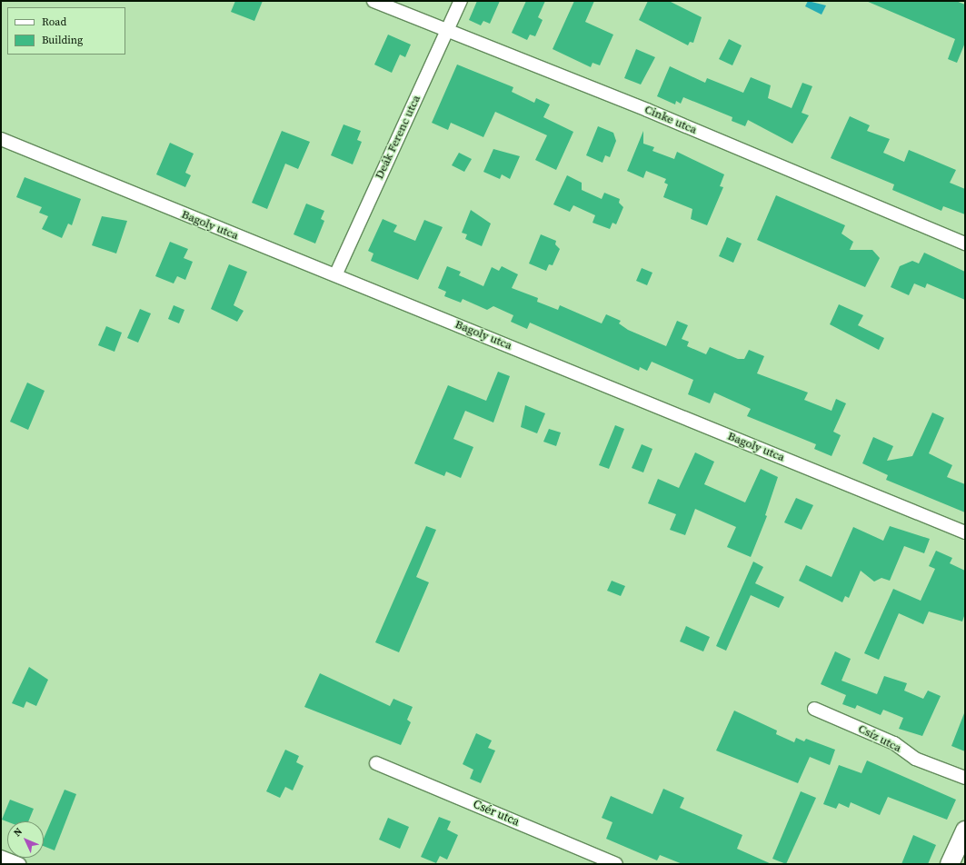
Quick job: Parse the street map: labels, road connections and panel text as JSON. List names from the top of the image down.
{
  "streets": {
    "street": [
      "Cinke utca",
      "Deák Ferenc utca",
      "Bagoly utca",
      "Csíz utca",
      "Csér utca"
    ]
  },
  "crossings": [
    ["Cinke utca", "Deák Ferenc utca"],
    ["Deák Ferenc utca", "Bagoly utca"]
  ],
  "legend": ["Road", "Building"],
  "north": "top left"
}
